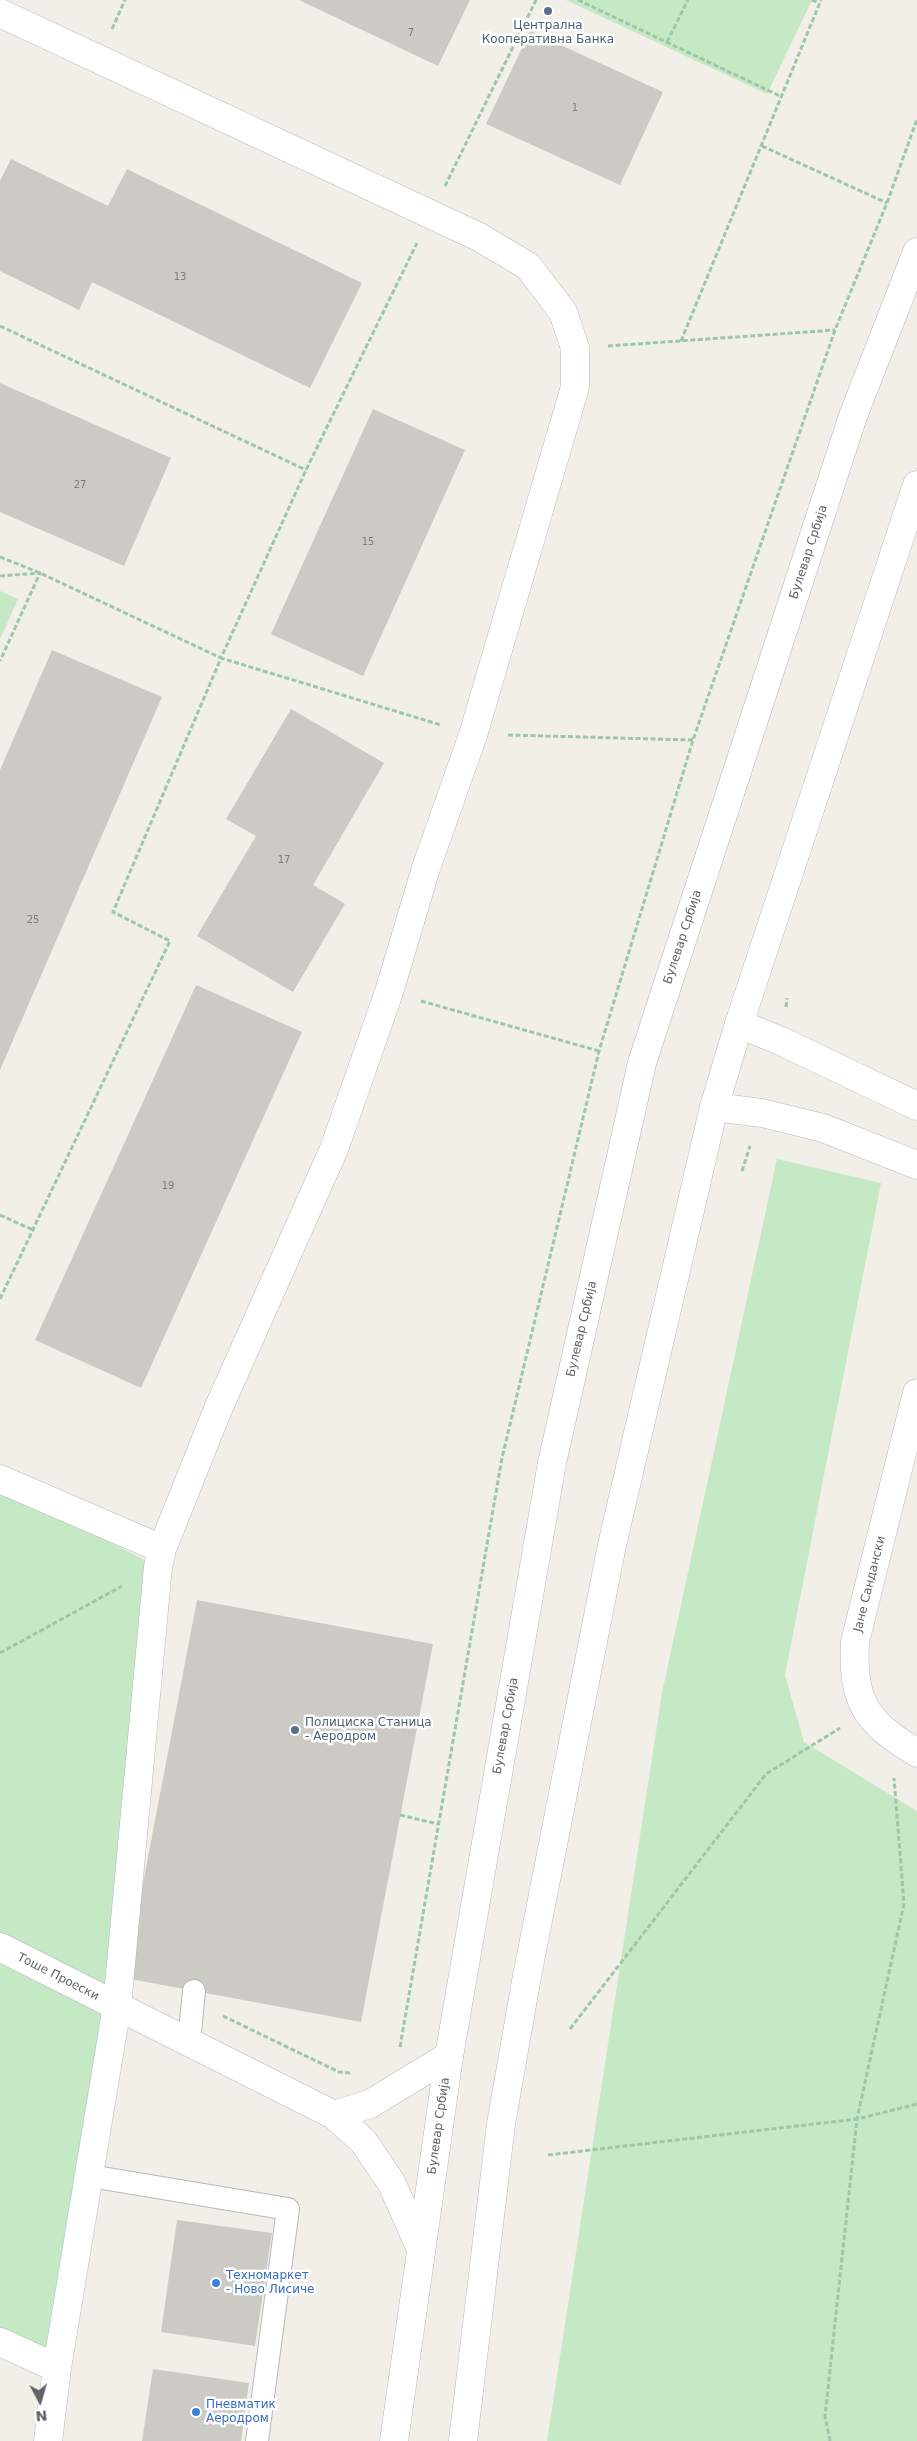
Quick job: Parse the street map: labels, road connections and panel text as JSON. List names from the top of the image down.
{
  "streets": {
    "street": ["Булевар Србија", "Јане Сандански", "Тоше Проески"]
  },
  "crossings": [
    ["Булевар Србија", "Тоше Проески"]
  ],
  "places": [
    "Централна Кооперативна Банка",
    "Полициска Станица - Аеродром",
    "Техномаркет - Ново Лисиче",
    "Пневматик Аеродром"
  ],
  "house_numbers": [
    "7",
    "1",
    "13",
    "27",
    "15",
    "17",
    "25",
    "19"
  ],
  "north": "bottom"
}
